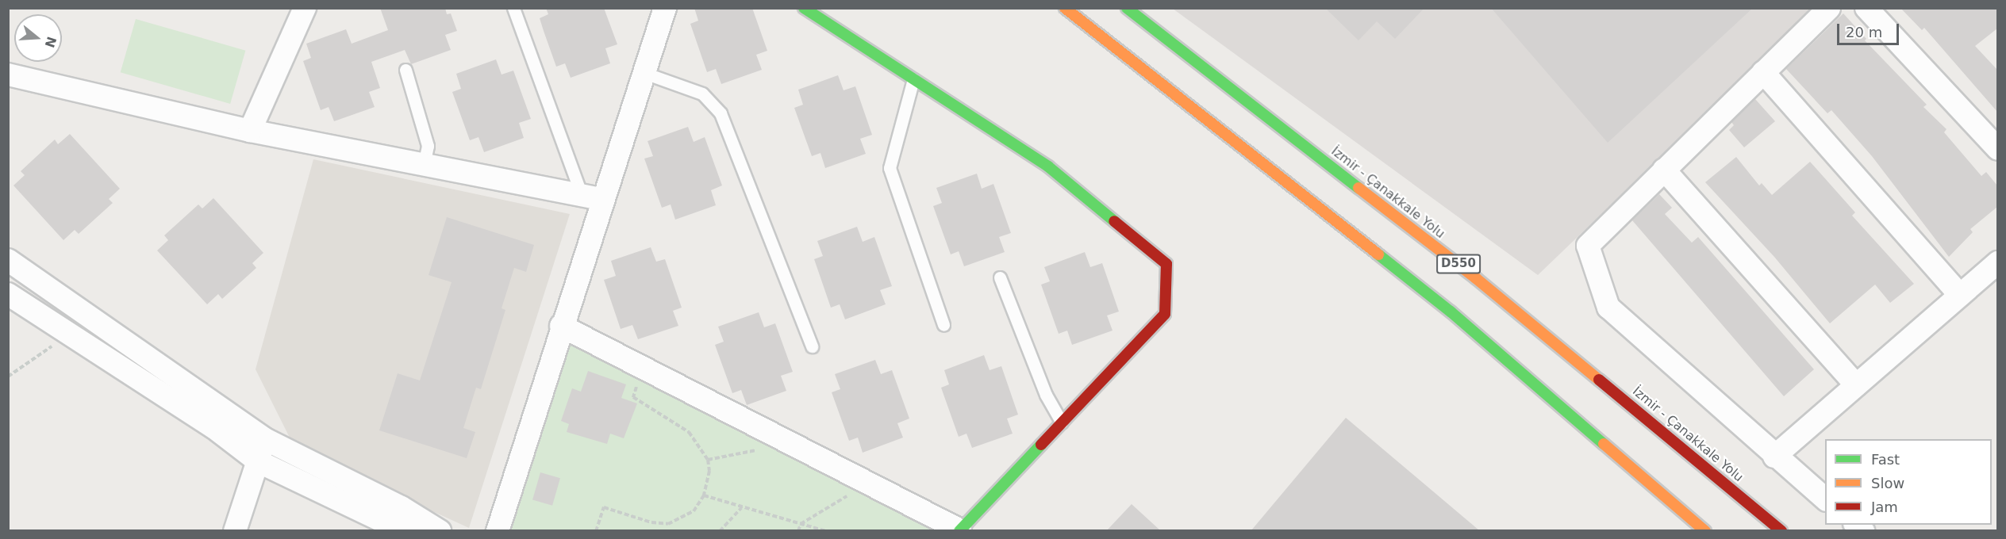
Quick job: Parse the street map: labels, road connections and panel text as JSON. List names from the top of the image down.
{
  "streets": {
    "main road": ["İzmir - Çanakkale Yolu", "D550"]
  },
  "legend": ["Fast", "Slow", "Jam"],
  "scale_bar": "20 m",
  "north": "right"
}
